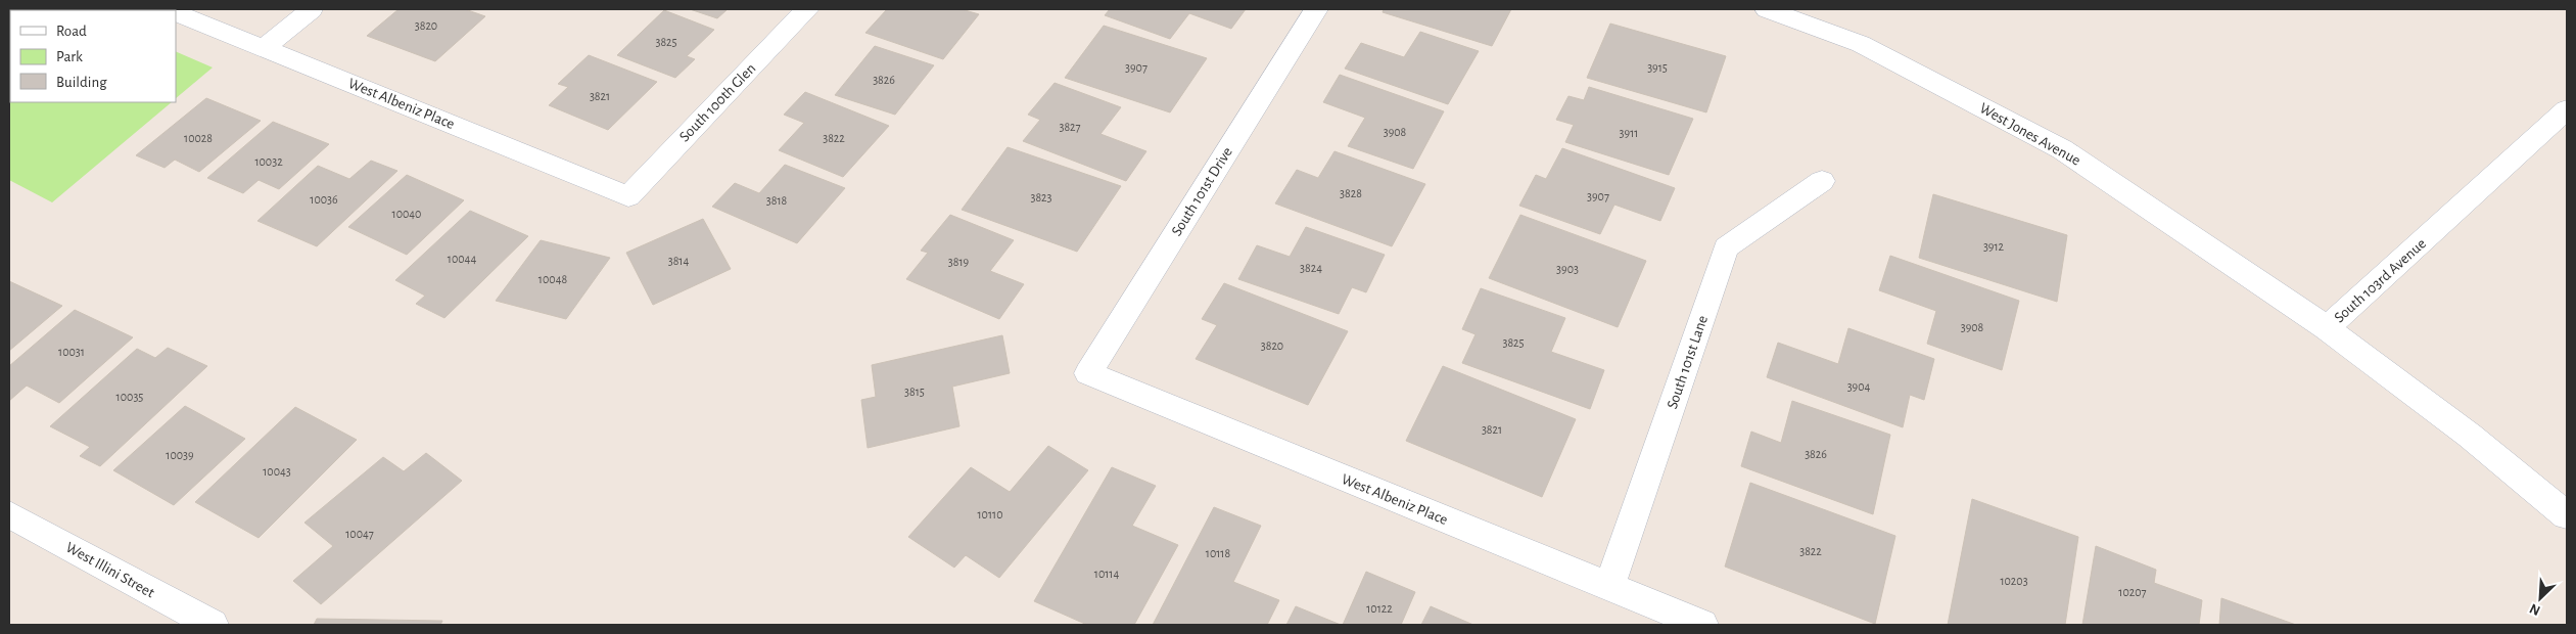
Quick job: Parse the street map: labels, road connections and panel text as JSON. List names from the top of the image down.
{
  "streets": {
    "street": [
      "South 100th Glen",
      "West Albeniz Place",
      "West Jones Avenue",
      "South 101st Drive",
      "South 103rd Avenue",
      "South 101st Lane",
      "West Illini Street"
    ]
  },
  "crossings": [
    ["South 100th Glen", "West Albeniz Place"],
    ["West Albeniz Place", "South 101st Drive"],
    ["West Albeniz Place", "South 101st Lane"],
    ["West Jones Avenue", "South 103rd Avenue"]
  ],
  "house_numbers": [
    "3820",
    "3825",
    "3907",
    "3915",
    "3826",
    "3821",
    "3827",
    "3908",
    "3911",
    "10028",
    "3822",
    "10032",
    "3828",
    "3907",
    "3823",
    "10036",
    "3818",
    "10040",
    "3912",
    "10044",
    "3814",
    "3819",
    "3824",
    "3903",
    "10048",
    "3908",
    "3825",
    "3820",
    "10031",
    "3904",
    "3815",
    "10035",
    "3821",
    "3826",
    "10039",
    "10043",
    "10110",
    "10047",
    "3822",
    "10118",
    "10114",
    "10203",
    "10207",
    "10122"
  ],
  "legend": ["Road", "Park", "Building"],
  "north": "bottom left"
}
